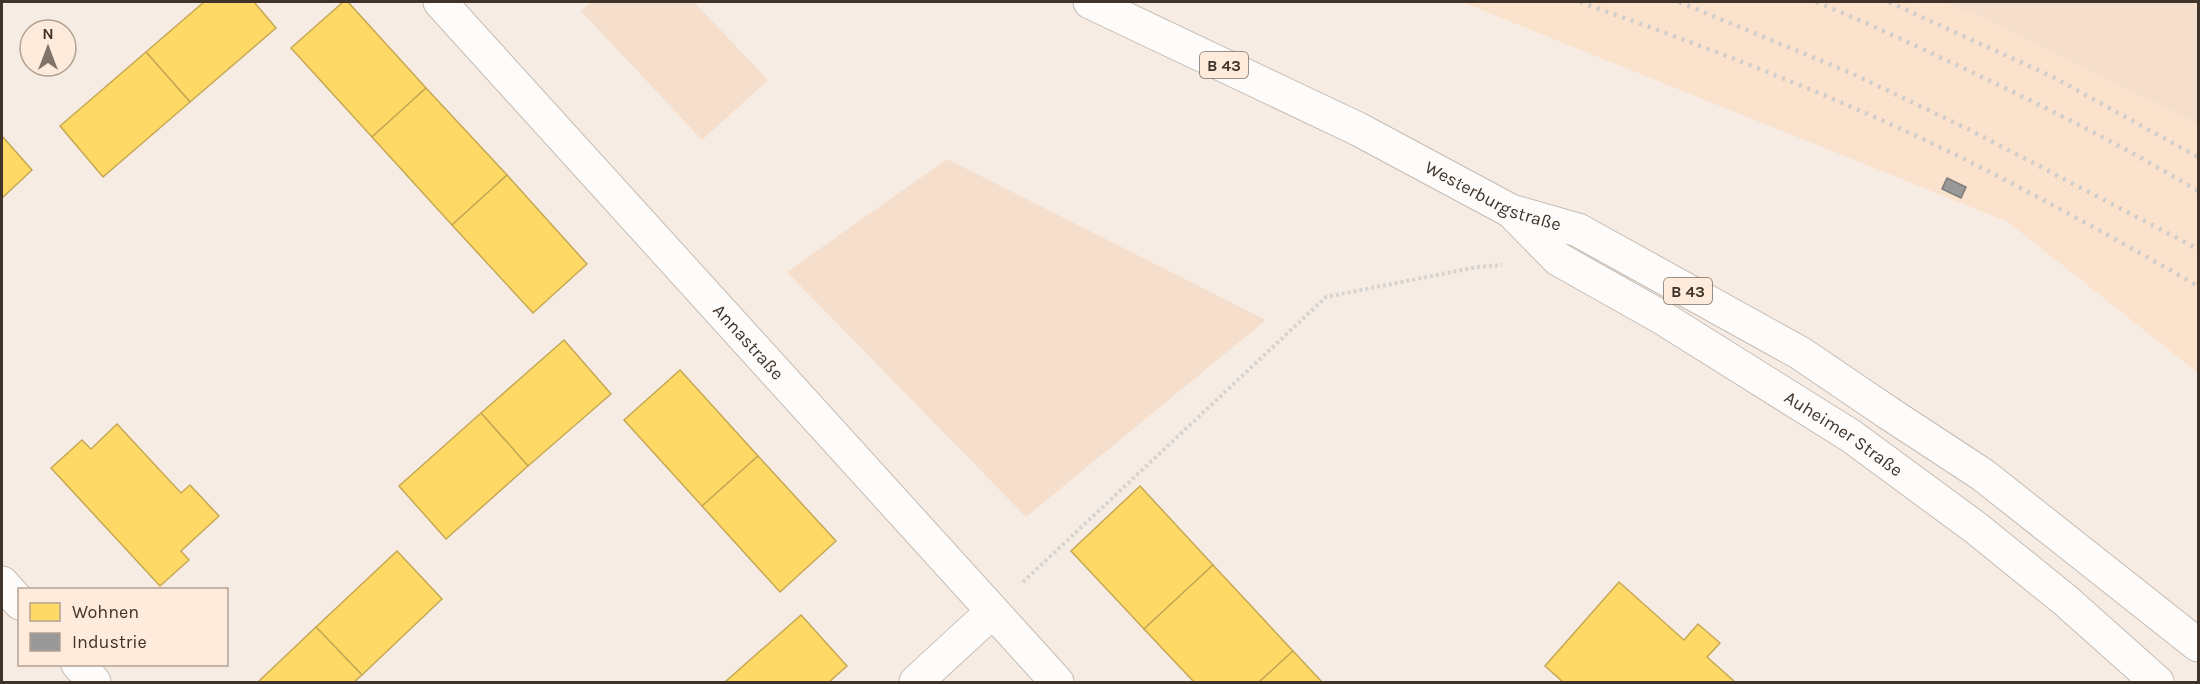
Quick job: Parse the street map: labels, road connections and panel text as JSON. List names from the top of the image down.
{
  "streets": {
    "main road": [
      "B 43",
      "Westerburgstraße",
      "Annastraße",
      "Auheimer Straße"
    ]
  },
  "crossings": [
    ["Westerburgstraße", "Auheimer Straße"]
  ],
  "legend": ["Wohnen", "Industrie"],
  "north": "top"
}
